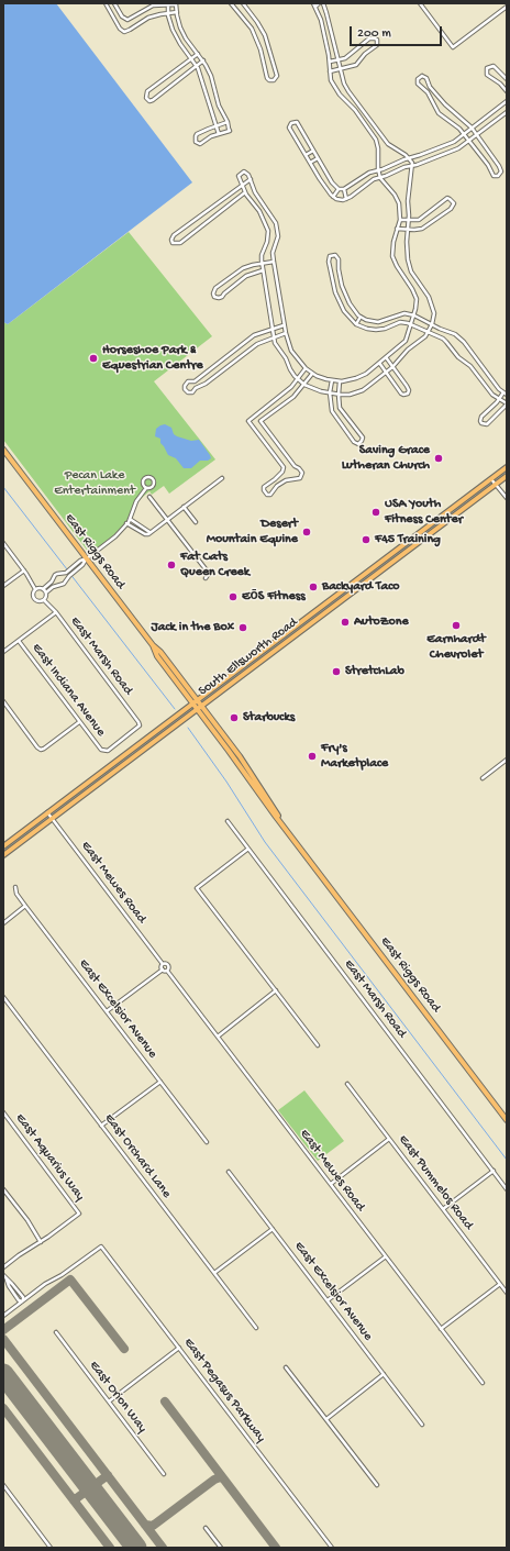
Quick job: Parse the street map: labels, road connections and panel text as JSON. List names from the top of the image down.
{
  "streets": {
    "main road": ["East Riggs Road", "South Ellsworth Road"],
    "street": [
      "East Marsh Road",
      "East Indiana Avenue",
      "East Mewes Road",
      "East Excelsior Avenue",
      "East Orchard Lane",
      "East Aquarius Way",
      "East Pummelos Road",
      "East Pegasus Parkway",
      "East Orion Way"
    ]
  },
  "crossings": [
    ["East Riggs Road", "South Ellsworth Road"],
    ["East Marsh Road", "East Indiana Avenue"],
    ["South Ellsworth Road", "East Mewes Road"]
  ],
  "parks": ["Pecan Lake Entertainment"],
  "places": [
    "Horseshoe Park & Equestrian Centre",
    "Saving Grace Lutheran Church",
    "USA Youth Fitness Center",
    "Desert Mountain Equine",
    "F45 Training",
    "Fat Cats Queen Creek",
    "Backyard Taco",
    "EōS Fitness",
    "AutoZone",
    "Earnhardt Chevrolet",
    "Jack in the Box",
    "StretchLab",
    "Starbucks",
    "Fry's Marketplace"
  ],
  "scale_bar": "200 m"
}
